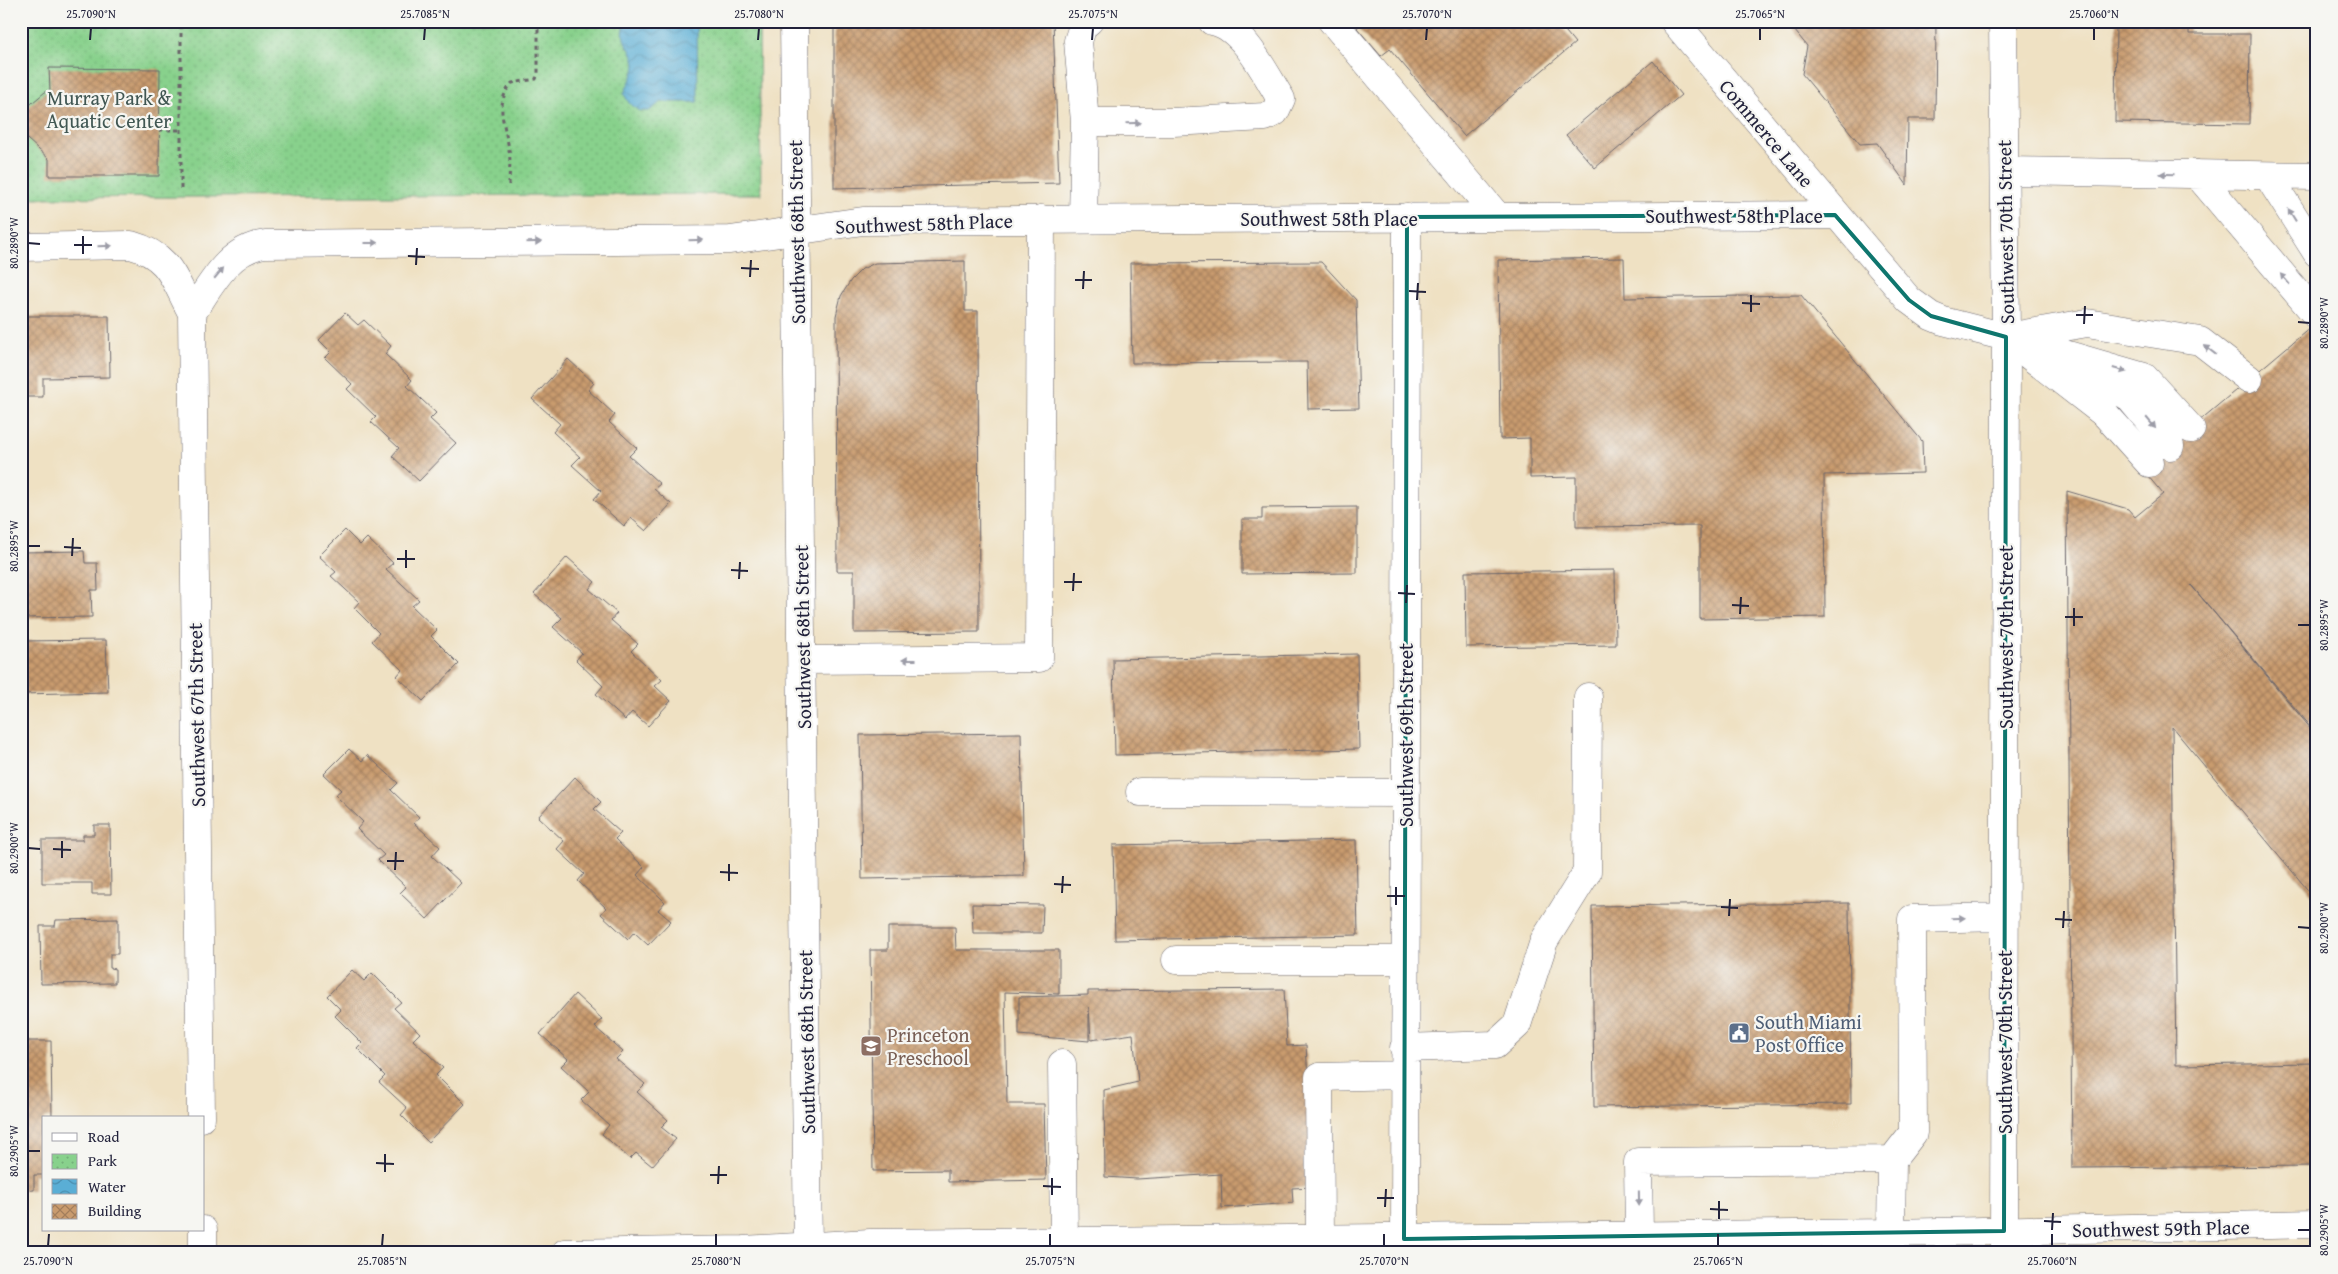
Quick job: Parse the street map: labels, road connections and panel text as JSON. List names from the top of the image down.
{
  "streets": {
    "street": [
      "Commerce Lane",
      "Southwest 58th Place",
      "Southwest 68th Street",
      "Southwest 70th Street",
      "Southwest 67th Street",
      "Southwest 69th Street",
      "Southwest 59th Place"
    ]
  },
  "crossings": [
    ["Commerce Lane", "Southwest 58th Place"],
    ["Commerce Lane", "Southwest 70th Street"],
    ["Southwest 58th Place", "Southwest 68th Street"],
    ["Southwest 58th Place", "Southwest 67th Street"],
    ["Southwest 58th Place", "Southwest 69th Street"],
    ["Southwest 68th Street", "Southwest 59th Place"],
    ["Southwest 70th Street", "Southwest 59th Place"],
    ["Southwest 69th Street", "Southwest 59th Place"]
  ],
  "one_way": ["Southwest 58th Place"],
  "parks": ["Murray Park & Aquatic Center"],
  "places": {
    "public building": ["South Miami Post Office"],
    "school or university": ["Princeton Preschool"]
  },
  "legend": [
    "Road",
    "Park",
    "Water",
    "Building"
  ],
  "coordinates": [
    "25.7090°N",
    "25.7085°N",
    "25.7080°N",
    "25.7075°N",
    "25.7070°N",
    "25.7065°N",
    "25.7060°N",
    "80.2890°W",
    "80.2895°W",
    "80.2900°W",
    "80.2905°W"
  ]
}
